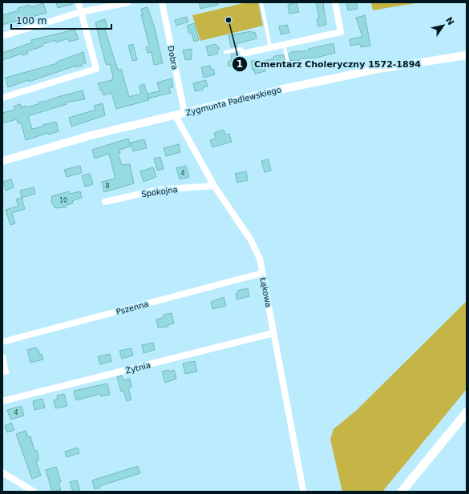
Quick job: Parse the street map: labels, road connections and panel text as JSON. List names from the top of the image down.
{
  "streets": {
    "street": [
      "Dobra",
      "Zygmunta Padlewskiego",
      "Spokojna",
      "Łąkowa",
      "Pszenna",
      "Żytnia"
    ]
  },
  "crossings": [
    ["Dobra", "Zygmunta Padlewskiego"],
    ["Zygmunta Padlewskiego", "Łąkowa"],
    ["Spokojna", "Łąkowa"],
    ["Łąkowa", "Pszenna"],
    ["Łąkowa", "Żytnia"]
  ],
  "places": ["Cmentarz Choleryczny 1572-1894"],
  "house_numbers": [
    "4",
    "8",
    "10",
    "4"
  ],
  "scale_bar": "100 m",
  "north": "top right"
}
